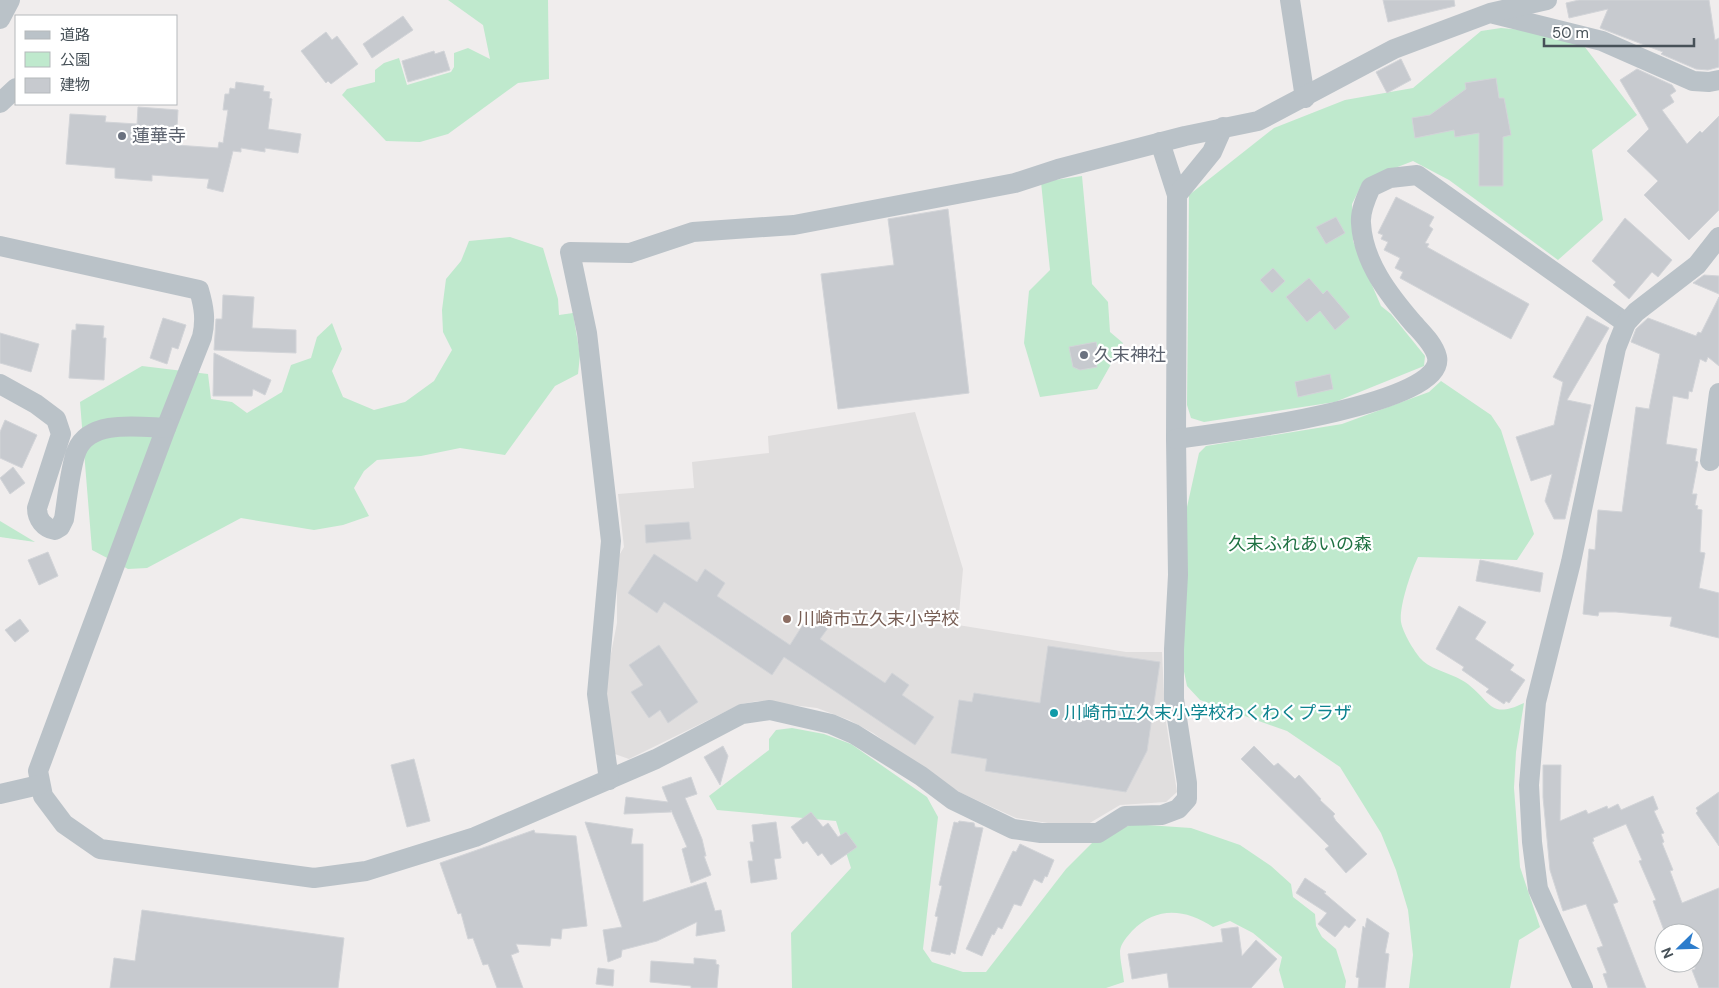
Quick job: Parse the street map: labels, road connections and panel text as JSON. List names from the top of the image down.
{
  "parks": ["久末ふれあいの森"],
  "places": [
    "蓮華寺",
    "久末神社",
    "川崎市立久末小学校",
    "川崎市立久末小学校わくわくプラザ"
  ],
  "legend": ["道路", "公園", "建物"],
  "scale_bar": "50 m",
  "north": "bottom left"
}
